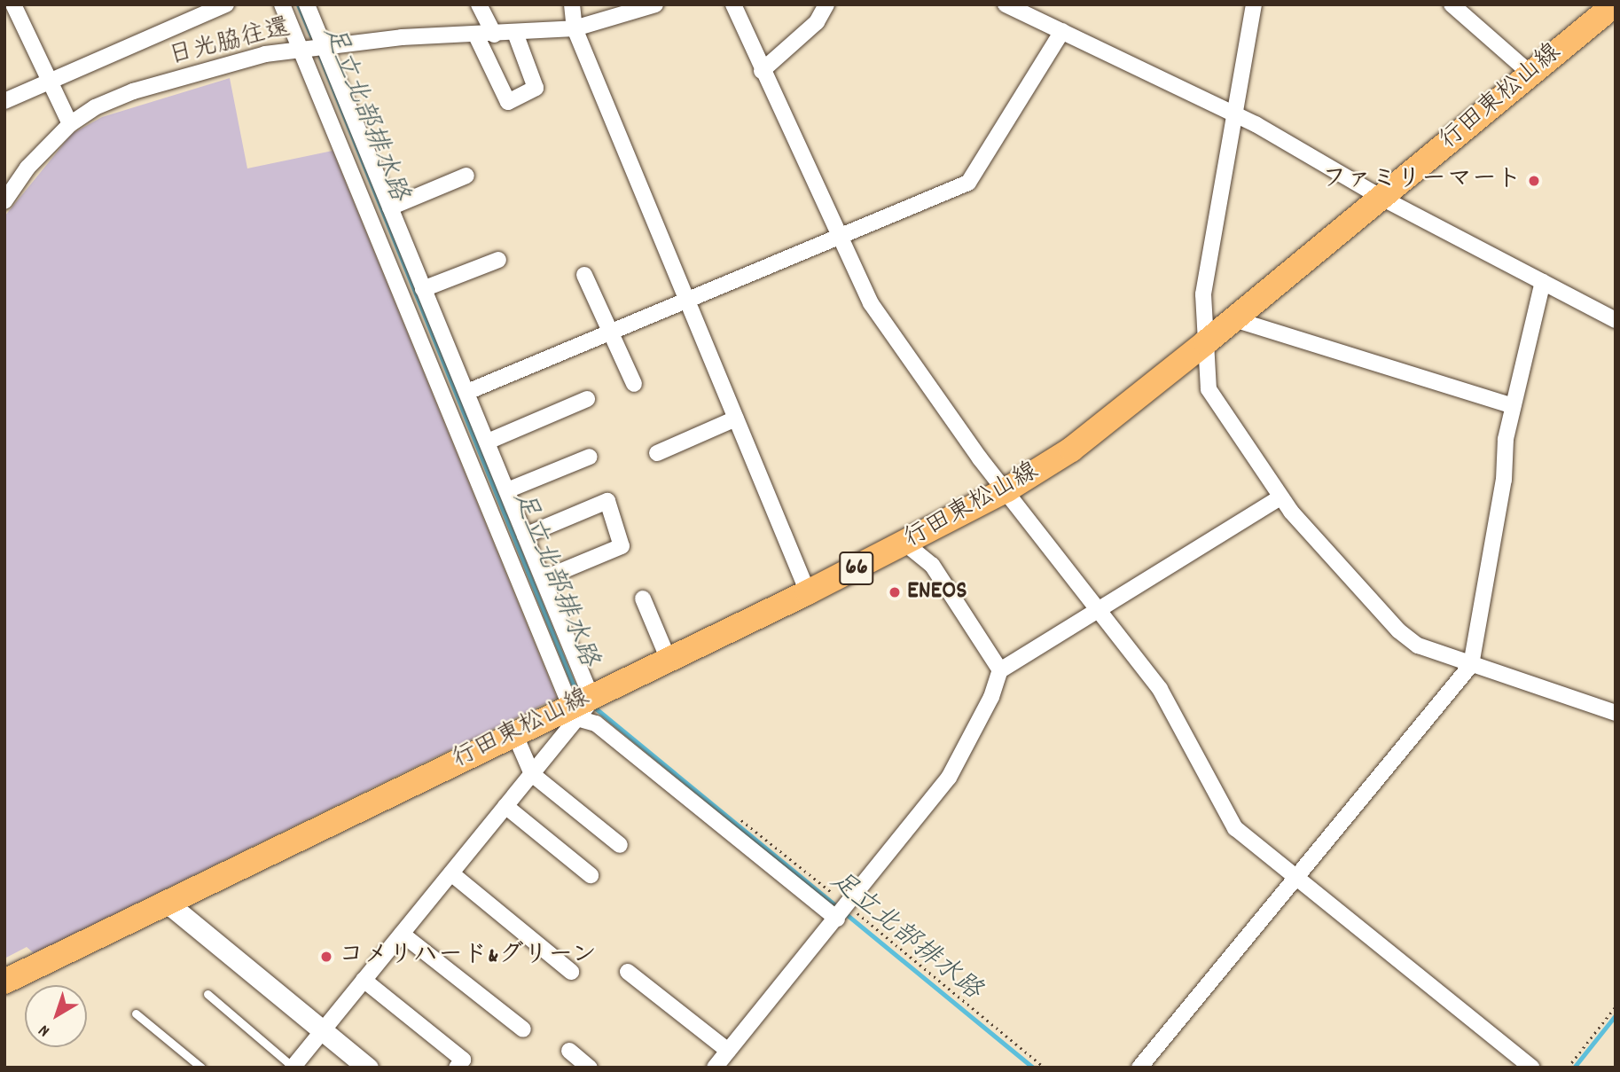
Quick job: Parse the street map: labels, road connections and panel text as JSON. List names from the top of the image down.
{
  "streets": {
    "main road": ["行田東松山線", "66"],
    "street": ["日光脇往還"]
  },
  "water": ["足立北部排水路"],
  "places": ["ファミリーマート", "ENEOS", "コメリハード&グリーン"],
  "north": "bottom left"
}
